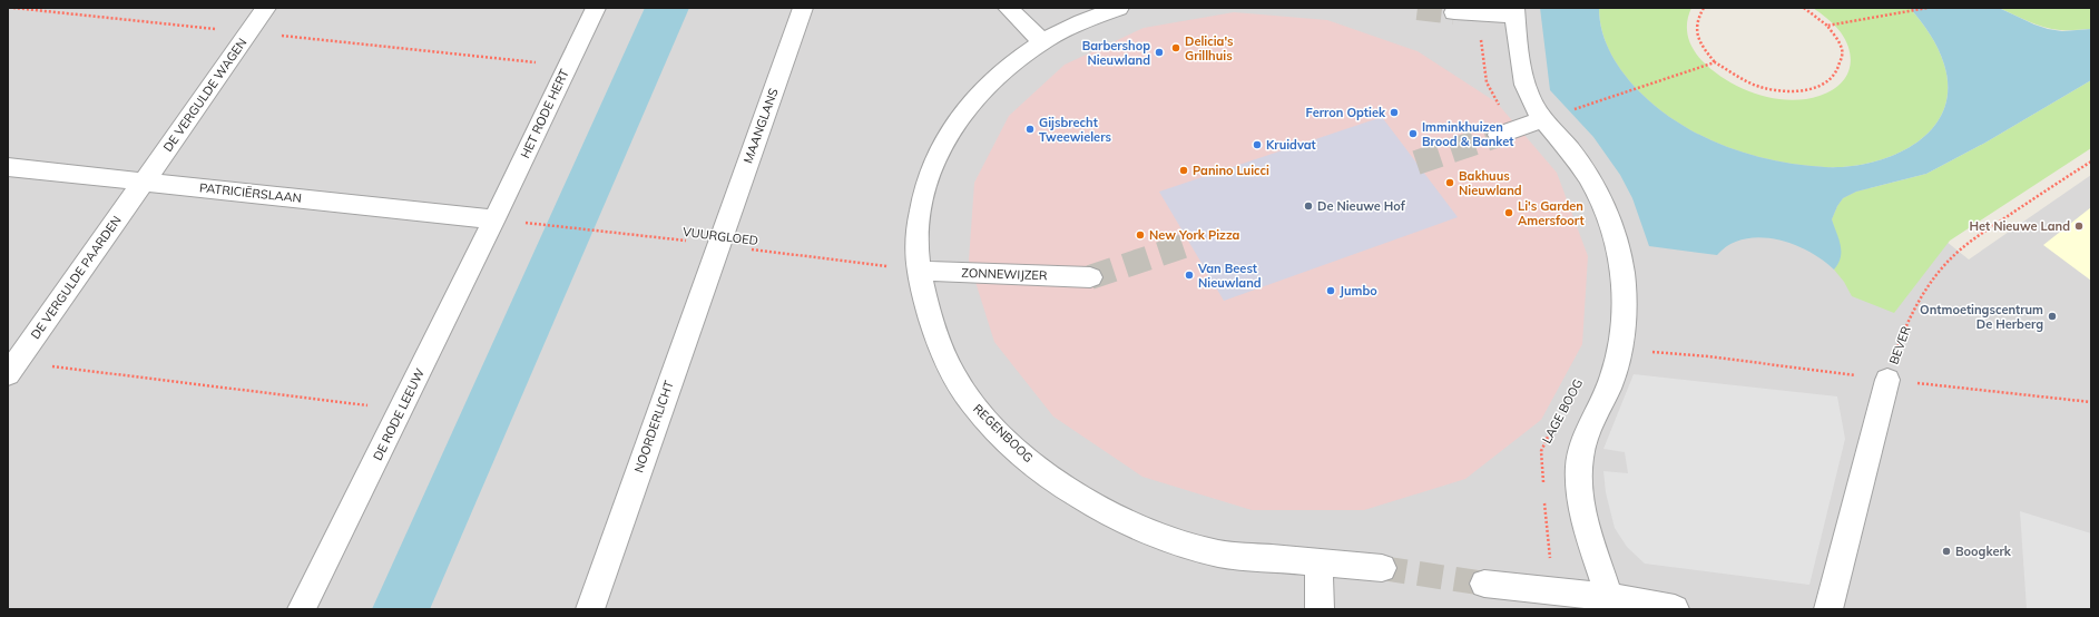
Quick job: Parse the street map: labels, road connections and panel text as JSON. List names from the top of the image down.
{
  "streets": {
    "street": [
      "DE VERGULDE WAGEN",
      "HET RODE HERT",
      "MAANGLANS",
      "PATRICIËRSLAAN",
      "ZONNEWIJZER",
      "DE VERGULDE PAARDEN",
      "BEVER",
      "DE RODE LEEUW",
      "NOORDERLICHT",
      "REGENBOOG"
    ],
    "path": ["VUURGLOED", "LAGE BOOG"]
  },
  "crossings": [
    ["DE VERGULDE WAGEN", "PATRICIËRSLAAN"],
    ["DE VERGULDE WAGEN", "DE VERGULDE PAARDEN"],
    ["HET RODE HERT", "PATRICIËRSLAAN"],
    ["HET RODE HERT", "VUURGLOED"],
    ["HET RODE HERT", "DE RODE LEEUW"],
    ["MAANGLANS", "VUURGLOED"],
    ["MAANGLANS", "NOORDERLICHT"],
    ["PATRICIËRSLAAN", "VUURGLOED"],
    ["PATRICIËRSLAAN", "DE VERGULDE PAARDEN"],
    ["PATRICIËRSLAAN", "DE RODE LEEUW"],
    ["VUURGLOED", "ZONNEWIJZER"],
    ["VUURGLOED", "DE RODE LEEUW"],
    ["VUURGLOED", "NOORDERLICHT"],
    ["VUURGLOED", "REGENBOOG"],
    ["ZONNEWIJZER", "REGENBOOG"]
  ],
  "places": [
    "Delicia's Grillhuis",
    "Barbershop Nieuwland",
    "Ferron Optiek",
    "Gijsbrecht Tweewielers",
    "Imminkhuizen Brood & Banket",
    "Kruidvat",
    "Panino Luicci",
    "Bakhuus Nieuwland",
    "De Nieuwe Hof",
    "Li's Garden Amersfoort",
    "Het Nieuwe Land",
    "New York Pizza",
    "Van Beest Nieuwland",
    "Jumbo",
    "Ontmoetingscentrum De Herberg",
    "Boogkerk"
  ]
}
